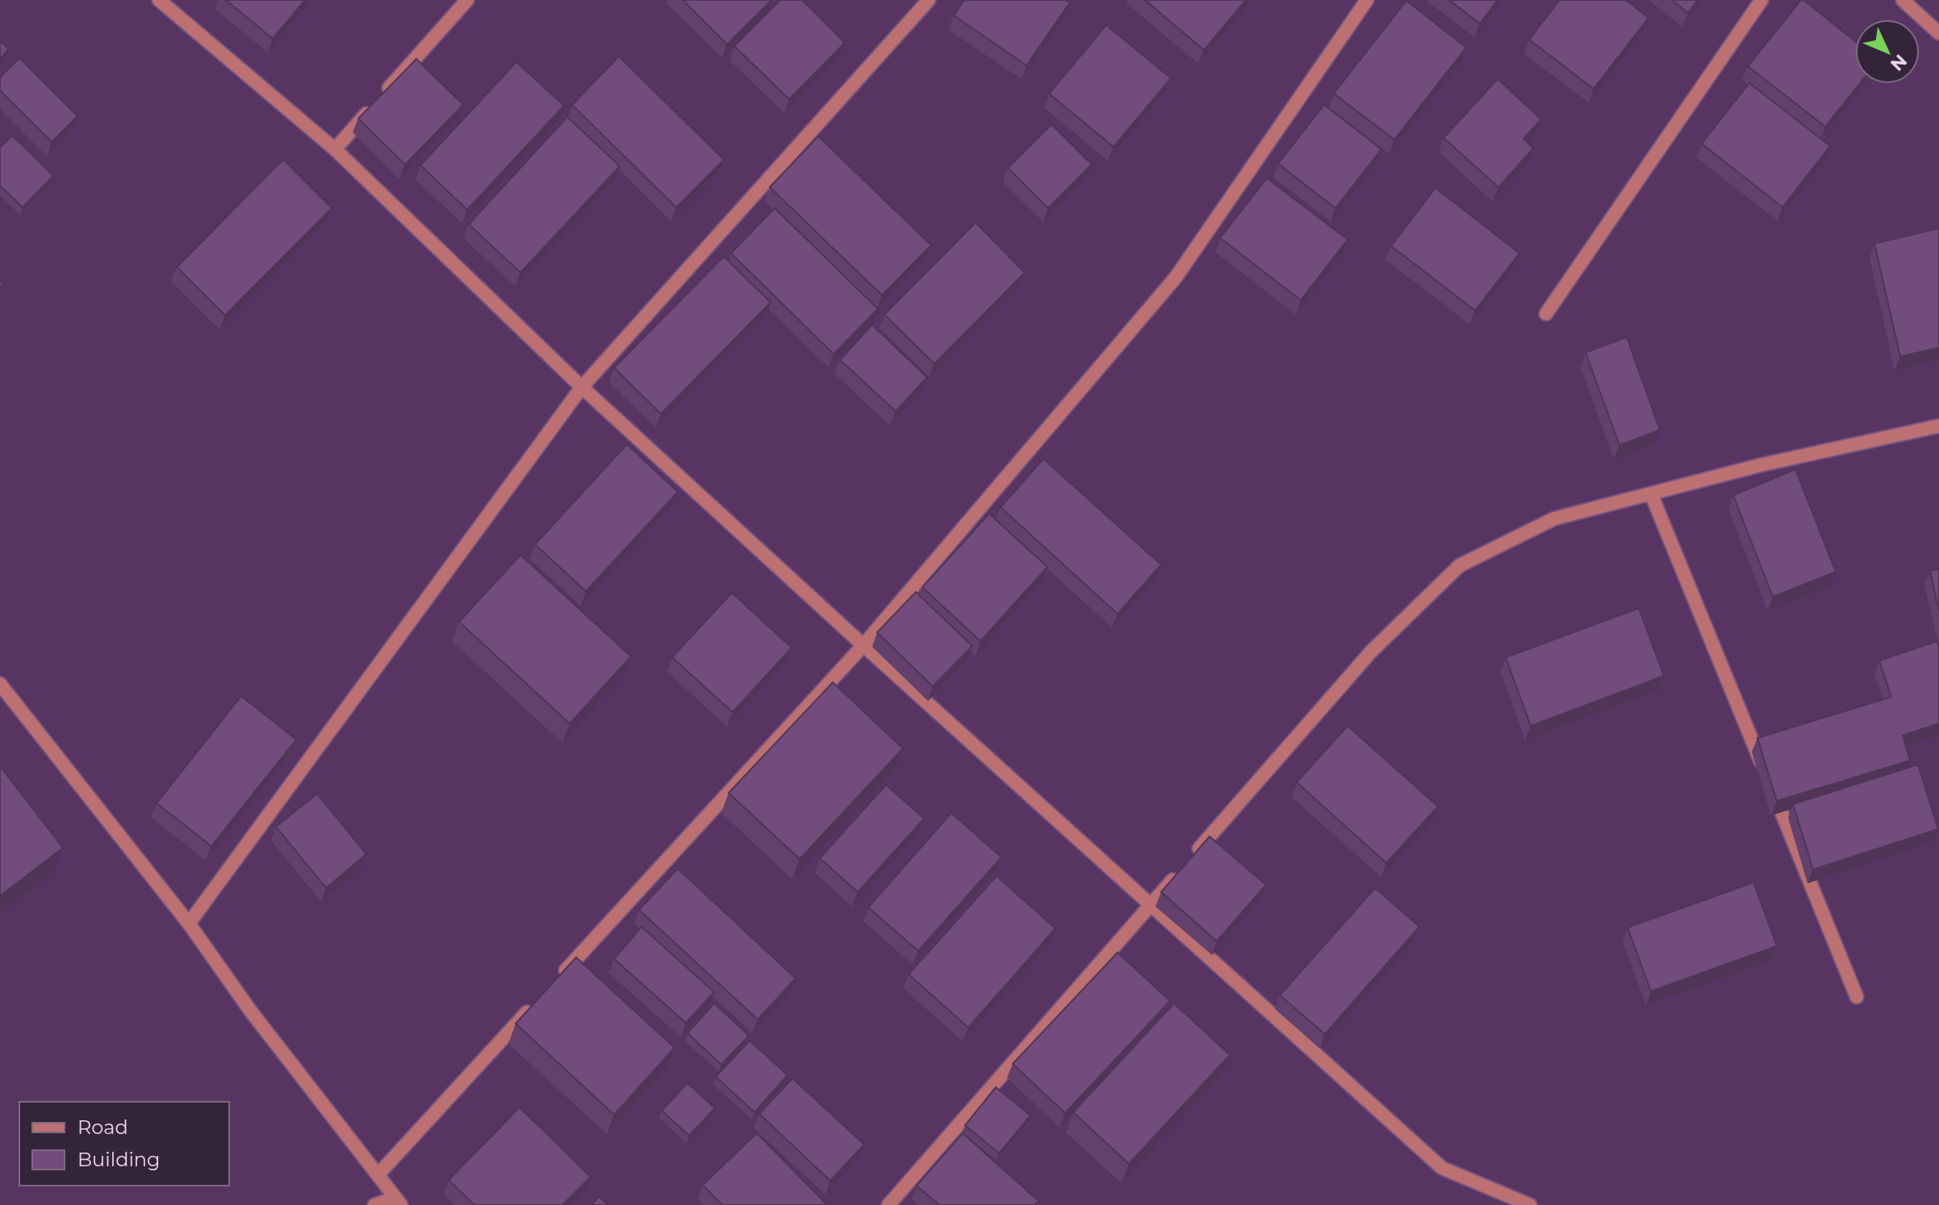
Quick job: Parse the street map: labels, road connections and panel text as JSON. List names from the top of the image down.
{
  "legend": ["Road", "Building"],
  "north": "bottom right"
}
